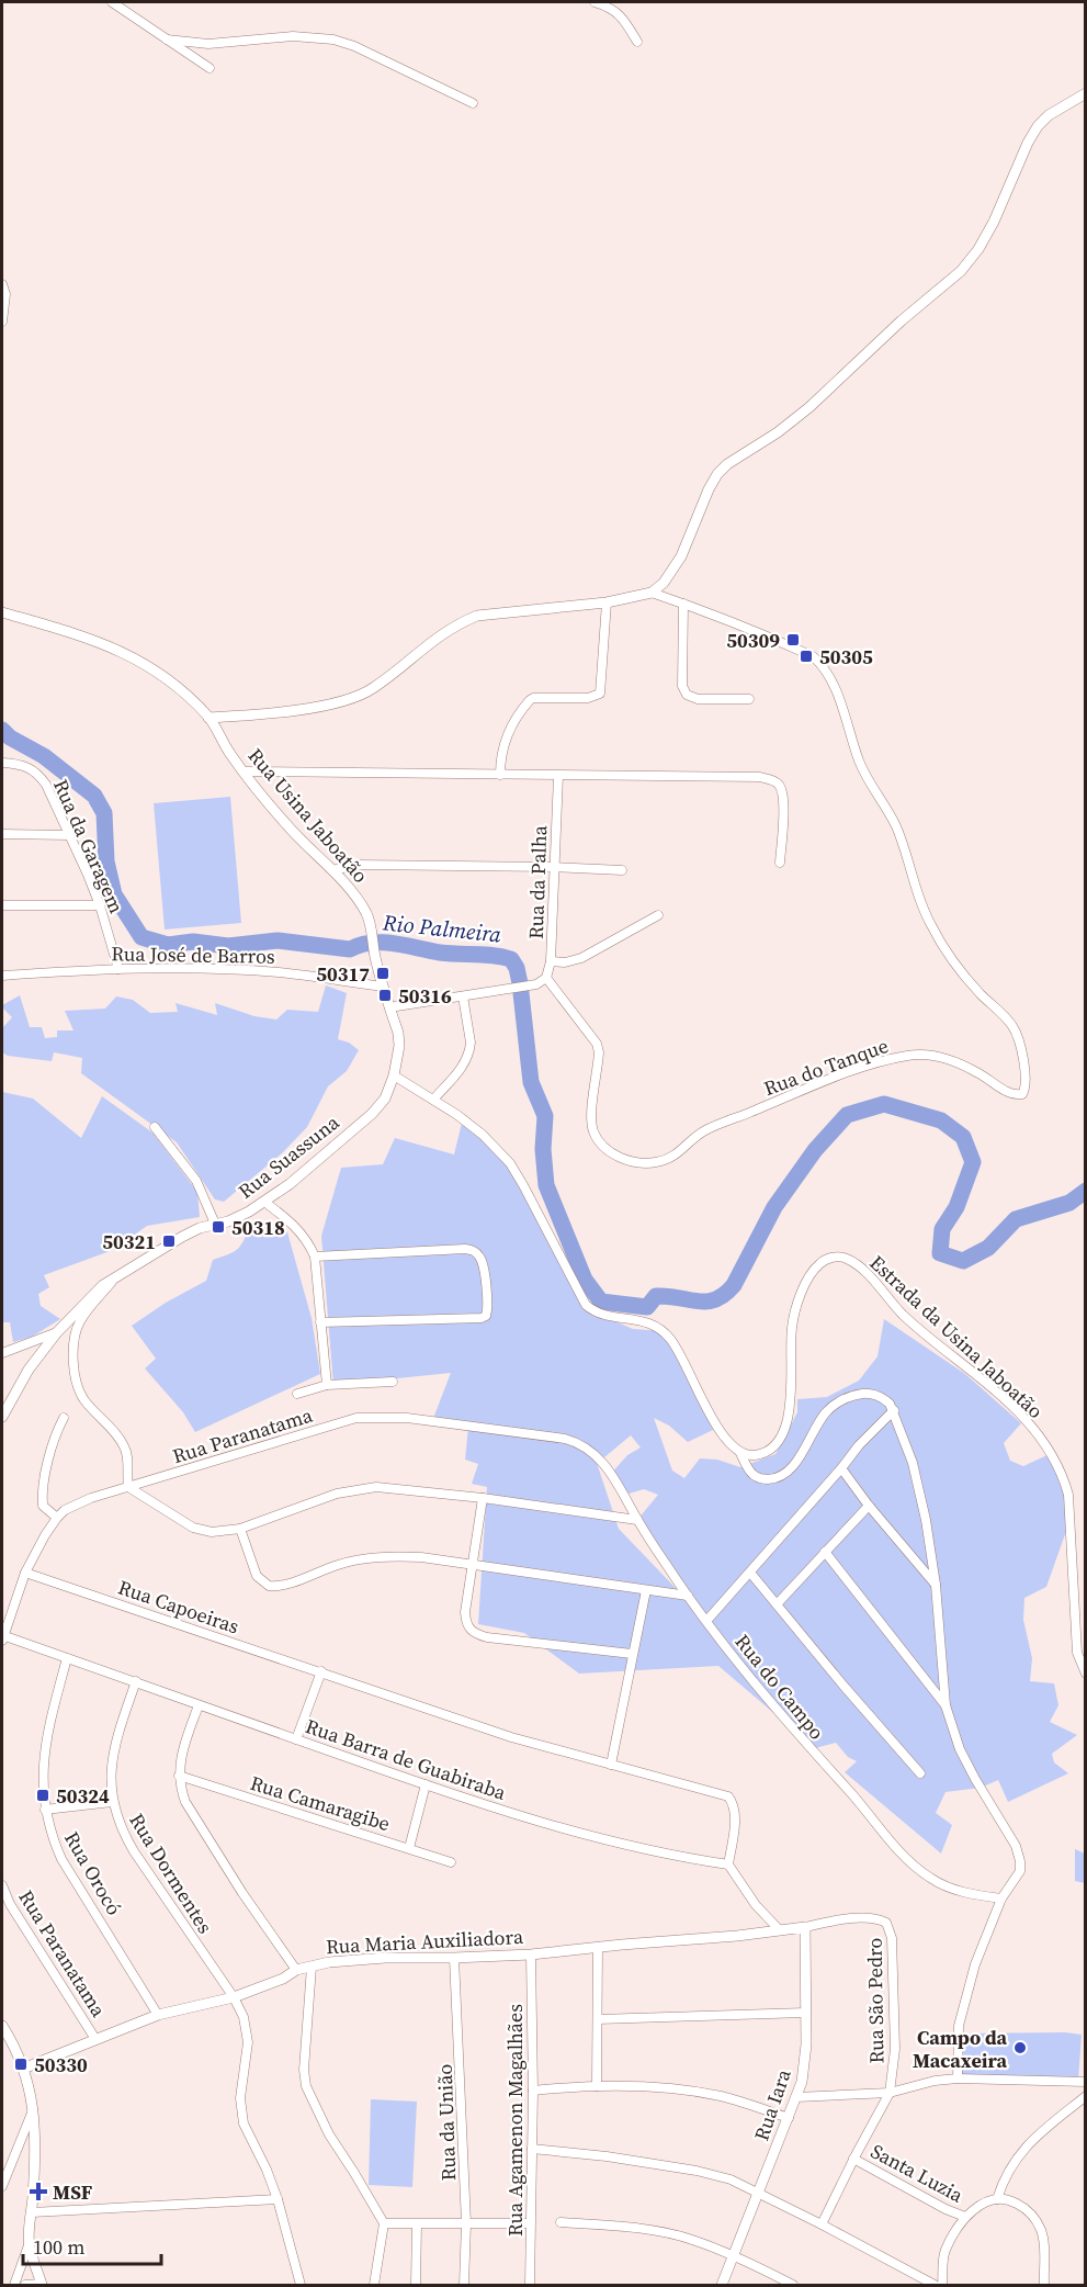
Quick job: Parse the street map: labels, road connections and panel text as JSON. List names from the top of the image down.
{
  "streets": {
    "street": [
      "Rua Usina Jaboatão",
      "Rua da Garagem",
      "Rua da Palha",
      "Rua José de Barros",
      "Rua do Tanque",
      "Rua Suassuna",
      "Estrada da Usina Jaboatão",
      "Rua Paranatama",
      "Rua Capoeiras",
      "Rua do Campo",
      "Rua Barra de Guabiraba",
      "Rua Camaragibe",
      "Rua Orocó",
      "Rua Dormentes",
      "Rua Maria Auxiliadora",
      "Rua São Pedro",
      "Rua Iara",
      "Rua Agamenon Magalhães",
      "Rua da União",
      "Santa Luzia"
    ]
  },
  "crossings": [
    ["Rua Usina Jaboatão", "Rua Suassuna"],
    ["Rua da Garagem", "Rua José de Barros"],
    ["Rua da Palha", "Rua do Tanque"],
    ["Rua José de Barros", "Rua Suassuna"],
    ["Rua Paranatama", "Rua Capoeiras"],
    ["Rua Paranatama", "Rua do Campo"],
    ["Rua Paranatama", "Rua Barra de Guabiraba"],
    ["Rua Paranatama", "Rua Maria Auxiliadora"],
    ["Rua Capoeiras", "Rua Barra de Guabiraba"],
    ["Rua Barra de Guabiraba", "Rua Orocó"],
    ["Rua Barra de Guabiraba", "Rua Dormentes"],
    ["Rua Orocó", "Rua Maria Auxiliadora"],
    ["Rua Dormentes", "Rua Maria Auxiliadora"],
    ["Rua Maria Auxiliadora", "Rua São Pedro"],
    ["Rua Maria Auxiliadora", "Rua Iara"],
    ["Rua Maria Auxiliadora", "Rua Agamenon Magalhães"],
    ["Rua Maria Auxiliadora", "Rua da União"],
    ["Rua São Pedro", "Rua Iara"],
    ["Rua São Pedro", "Santa Luzia"]
  ],
  "water": ["Rio Palmeira"],
  "places": {
    "transit": [
      "50309",
      "50305",
      "50317",
      "50316",
      "50318",
      "50321",
      "50324",
      "50330"
    ],
    "other": ["Campo da Macaxeira"],
    "health": ["MSF"]
  },
  "scale_bar": "100 m"
}
